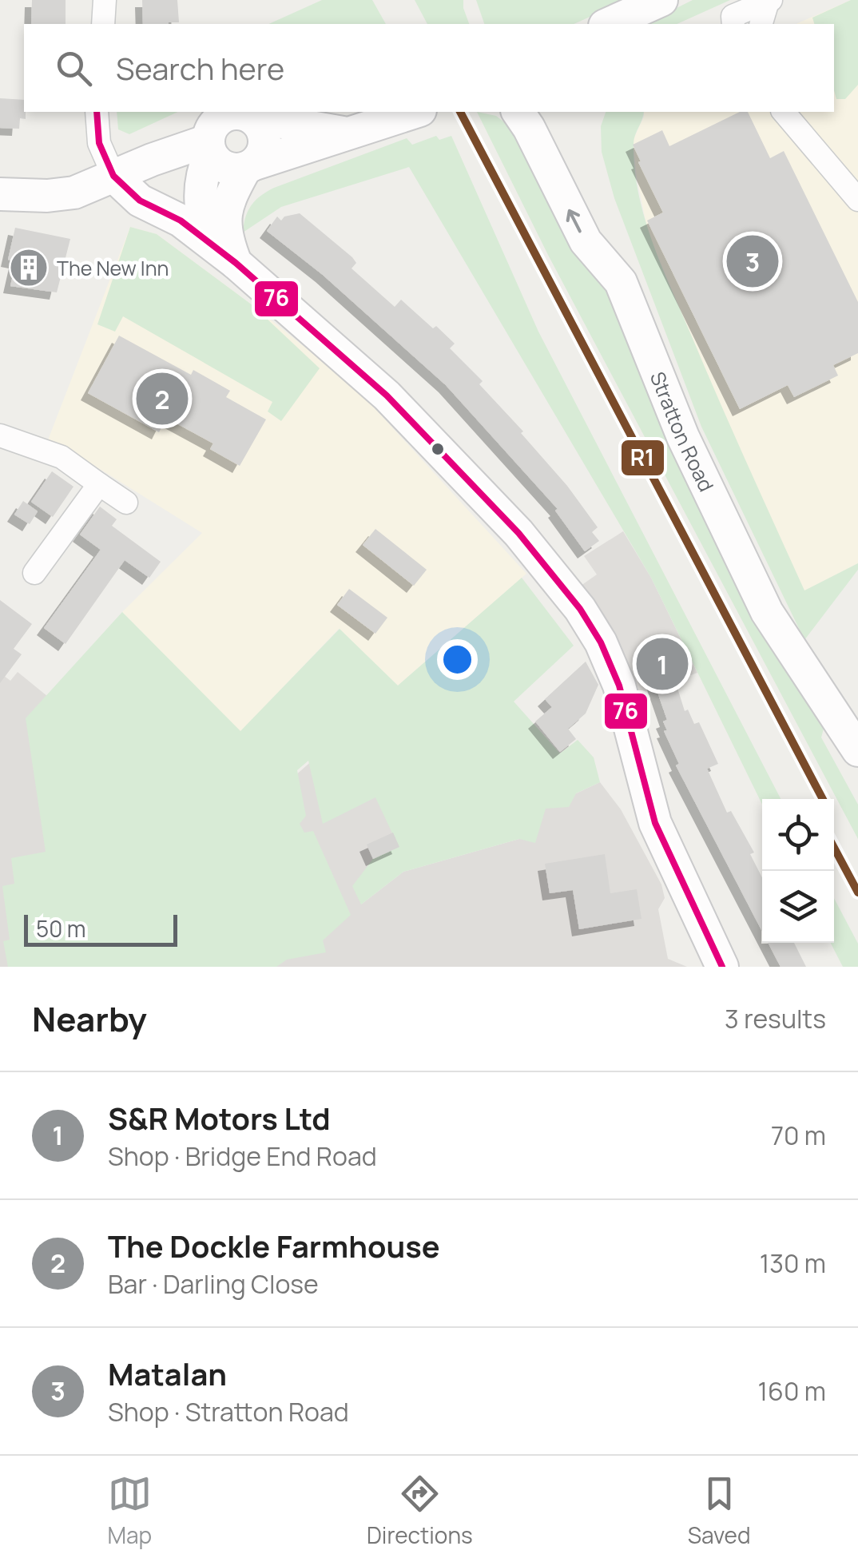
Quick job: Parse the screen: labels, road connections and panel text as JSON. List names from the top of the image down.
{
  "streets": {
    "main road": ["Stratton Road"]
  },
  "places": {
    "building": ["The New Inn"]
  },
  "lines": ["transit line R1", "transit line 76"],
  "scale_bar": "50 m",
  "page": {
    "search": "Search here",
    "pins": ["3", "2", "1"],
    "scale": "50 m",
    "heading": ["Nearby", "3 results"],
    "list": [
      {
        "mark": "1",
        "name": "S&R Motors Ltd",
        "note": "Shop · Bridge End Road",
        "value": "70 m"
      },
      {
        "mark": "2",
        "name": "The Dockle Farmhouse",
        "note": "Bar · Darling Close",
        "value": "130 m"
      },
      {
        "mark": "3",
        "name": "Matalan",
        "note": "Shop · Stratton Road",
        "value": "160 m"
      }
    ],
    "nav": ["Map", "Directions", "Saved"]
  }
}
